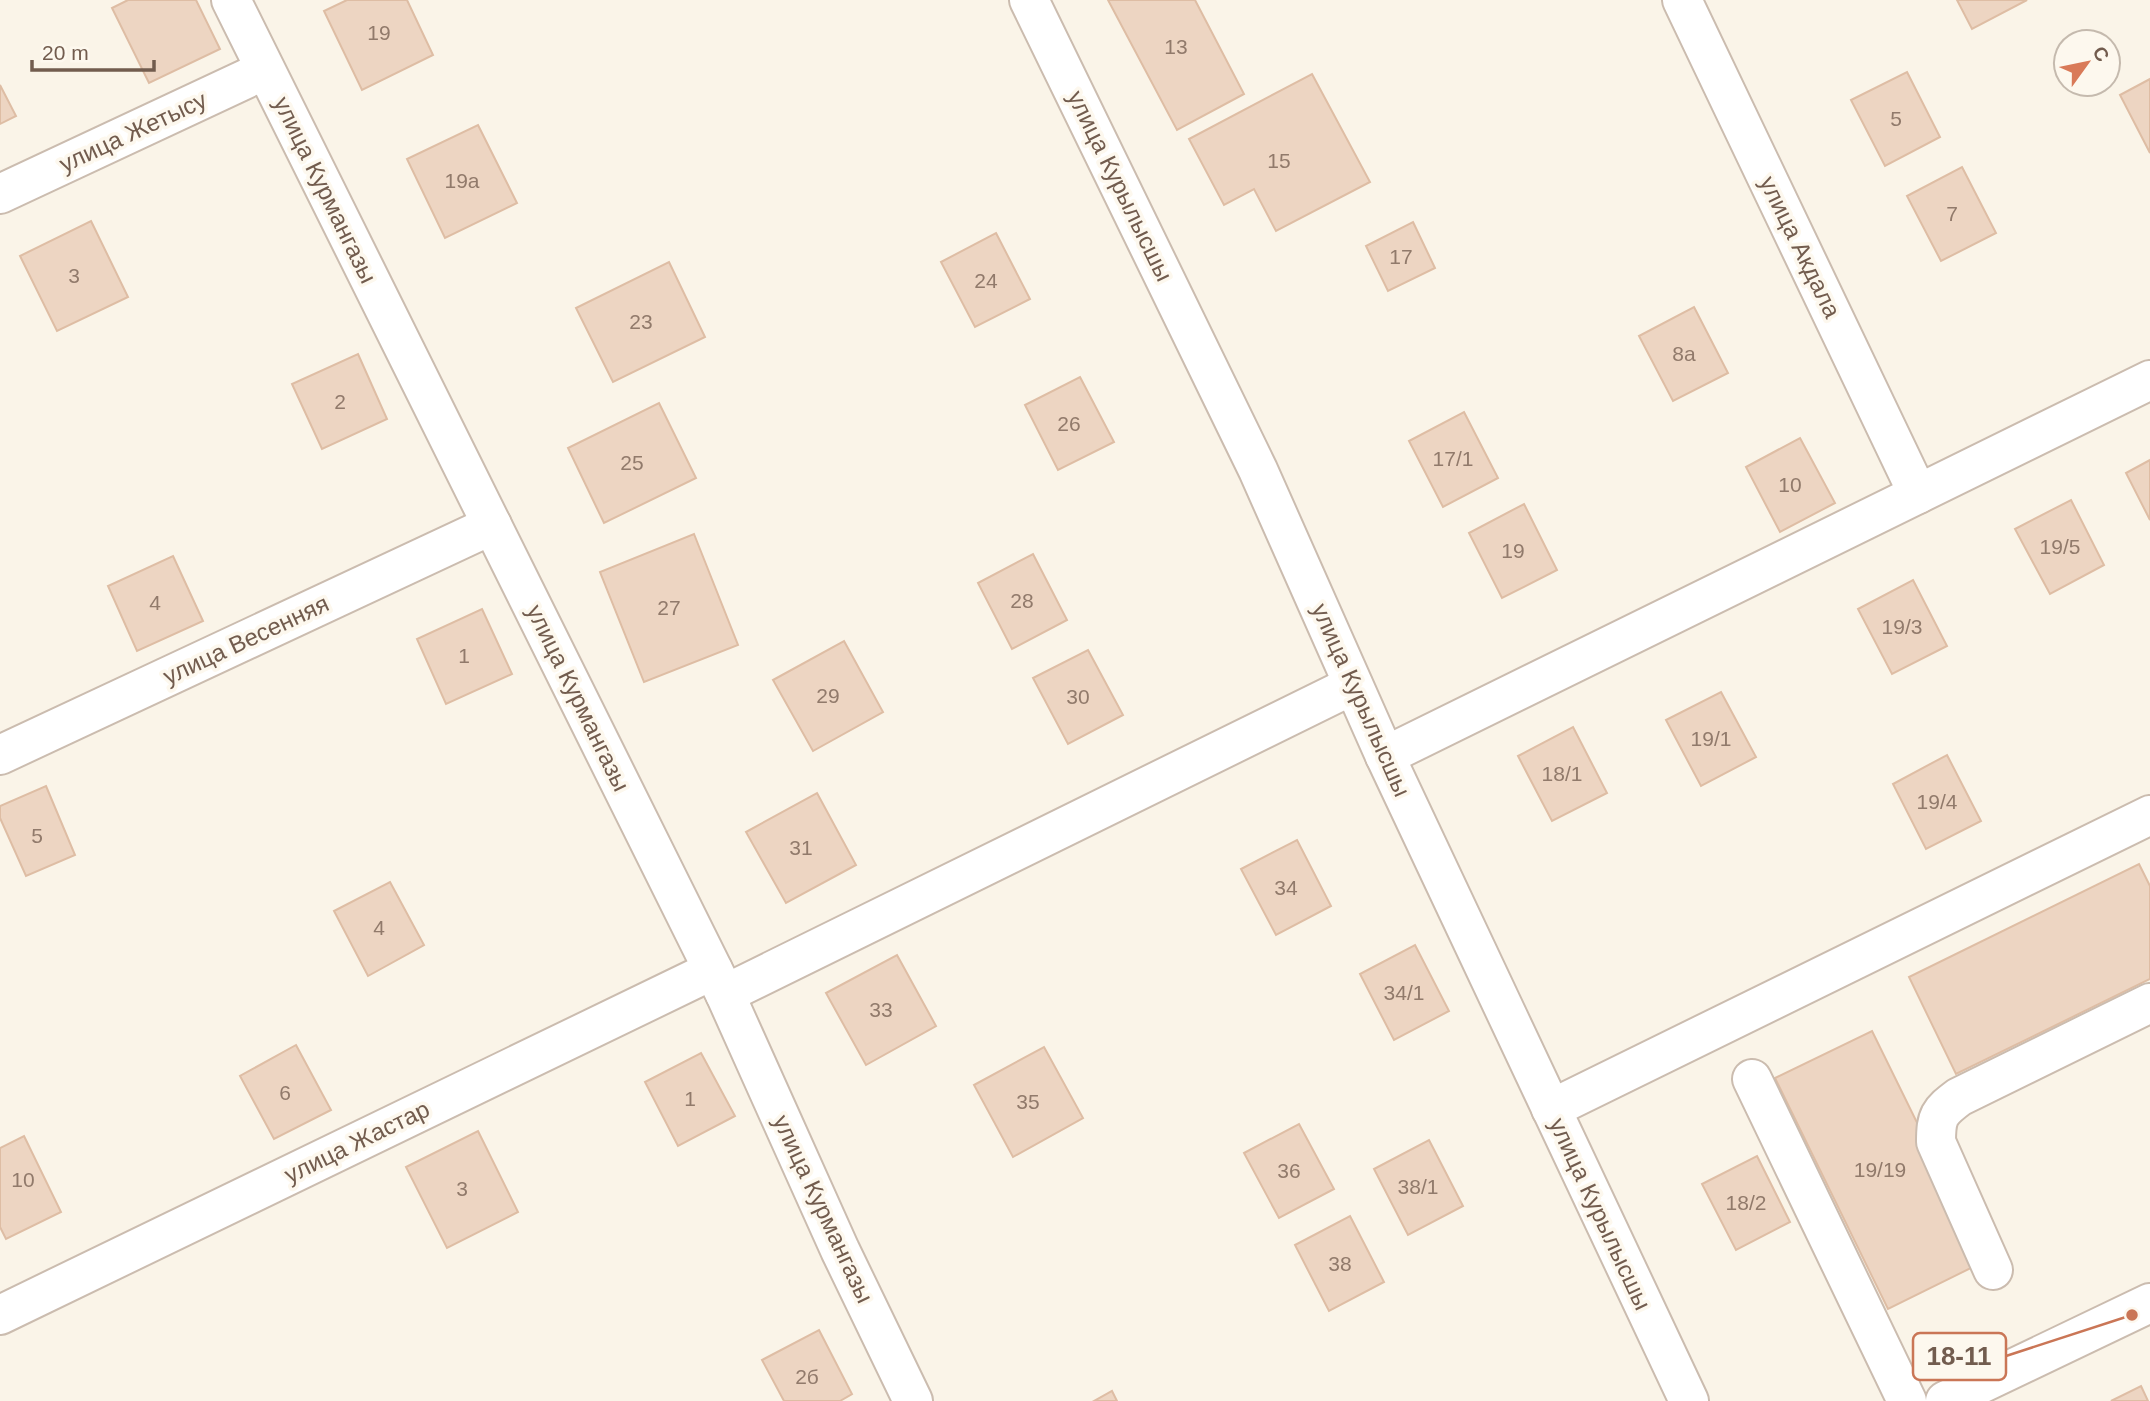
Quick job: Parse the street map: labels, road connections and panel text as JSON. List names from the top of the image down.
{
  "streets": {
    "street": [
      "улица Жетысу",
      "улица Курылысшы",
      "улица Курмангазы",
      "улица Акдала",
      "улица Весенняя",
      "улица Жастар"
    ]
  },
  "crossings": [
    ["улица Жетысу", "улица Курмангазы"],
    ["улица Курылысшы", "улица Жастар"],
    ["улица Курмангазы", "улица Весенняя"],
    ["улица Курмангазы", "улица Жастар"]
  ],
  "places": ["18-11"],
  "house_numbers": [
    "19",
    "13",
    "5",
    "15",
    "19а",
    "7",
    "17",
    "3",
    "24",
    "23",
    "8а",
    "2",
    "26",
    "17/1",
    "25",
    "10",
    "19/5",
    "19",
    "28",
    "4",
    "27",
    "19/3",
    "1",
    "29",
    "30",
    "19/1",
    "18/1",
    "19/4",
    "5",
    "31",
    "34",
    "4",
    "34/1",
    "33",
    "6",
    "1",
    "35",
    "19/19",
    "36",
    "10",
    "38/1",
    "3",
    "18/2",
    "38",
    "2б"
  ],
  "scale_bar": "20 m",
  "north": "top right"
}
